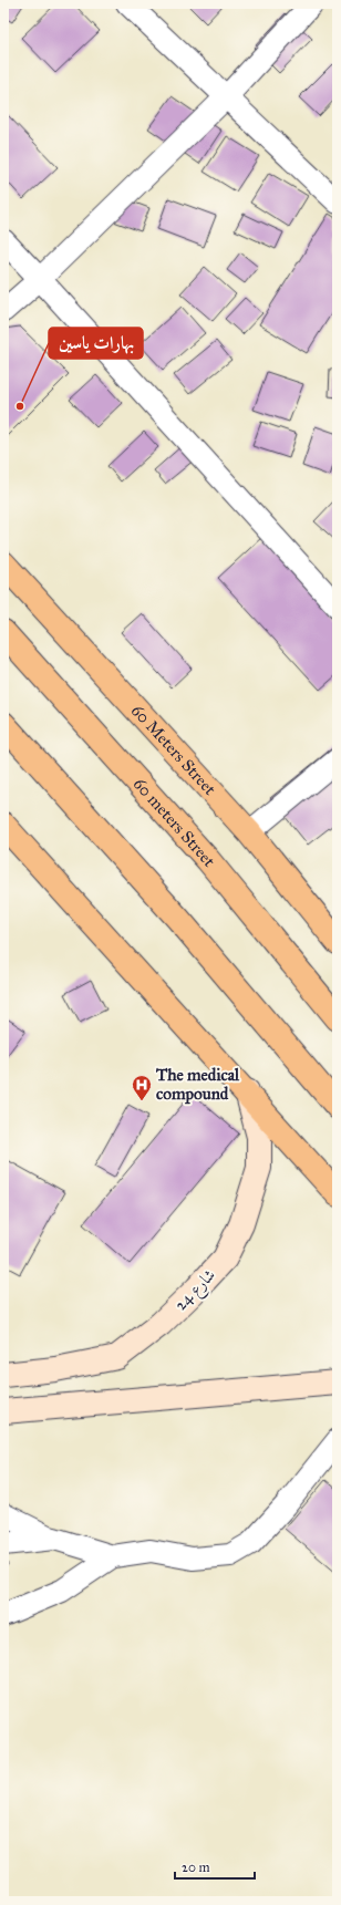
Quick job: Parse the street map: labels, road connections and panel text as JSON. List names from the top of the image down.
{
  "streets": {
    "main road": ["60 Meters Street", "60 meters Street"],
    "street": ["شارع 24"]
  },
  "places": {
    "other": ["بهارات ياسين"],
    "hospital": ["The medical compound"]
  },
  "scale_bar": "20 m"
}
